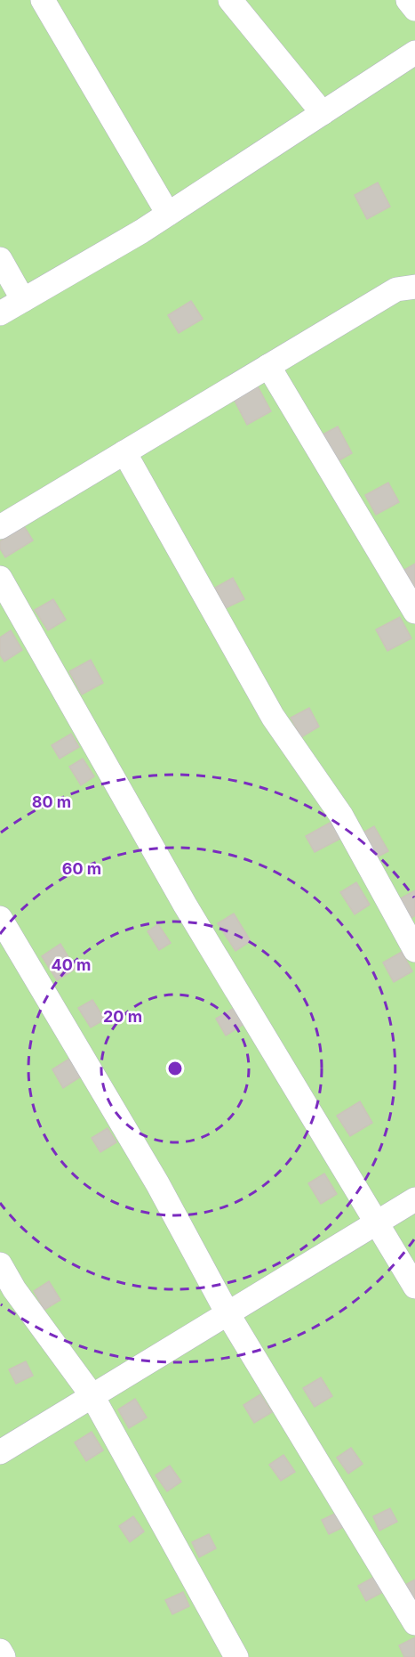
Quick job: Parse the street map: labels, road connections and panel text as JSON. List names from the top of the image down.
{
  "rings": [
    "80 m",
    "60 m",
    "40 m",
    "20 m"
  ]
}
